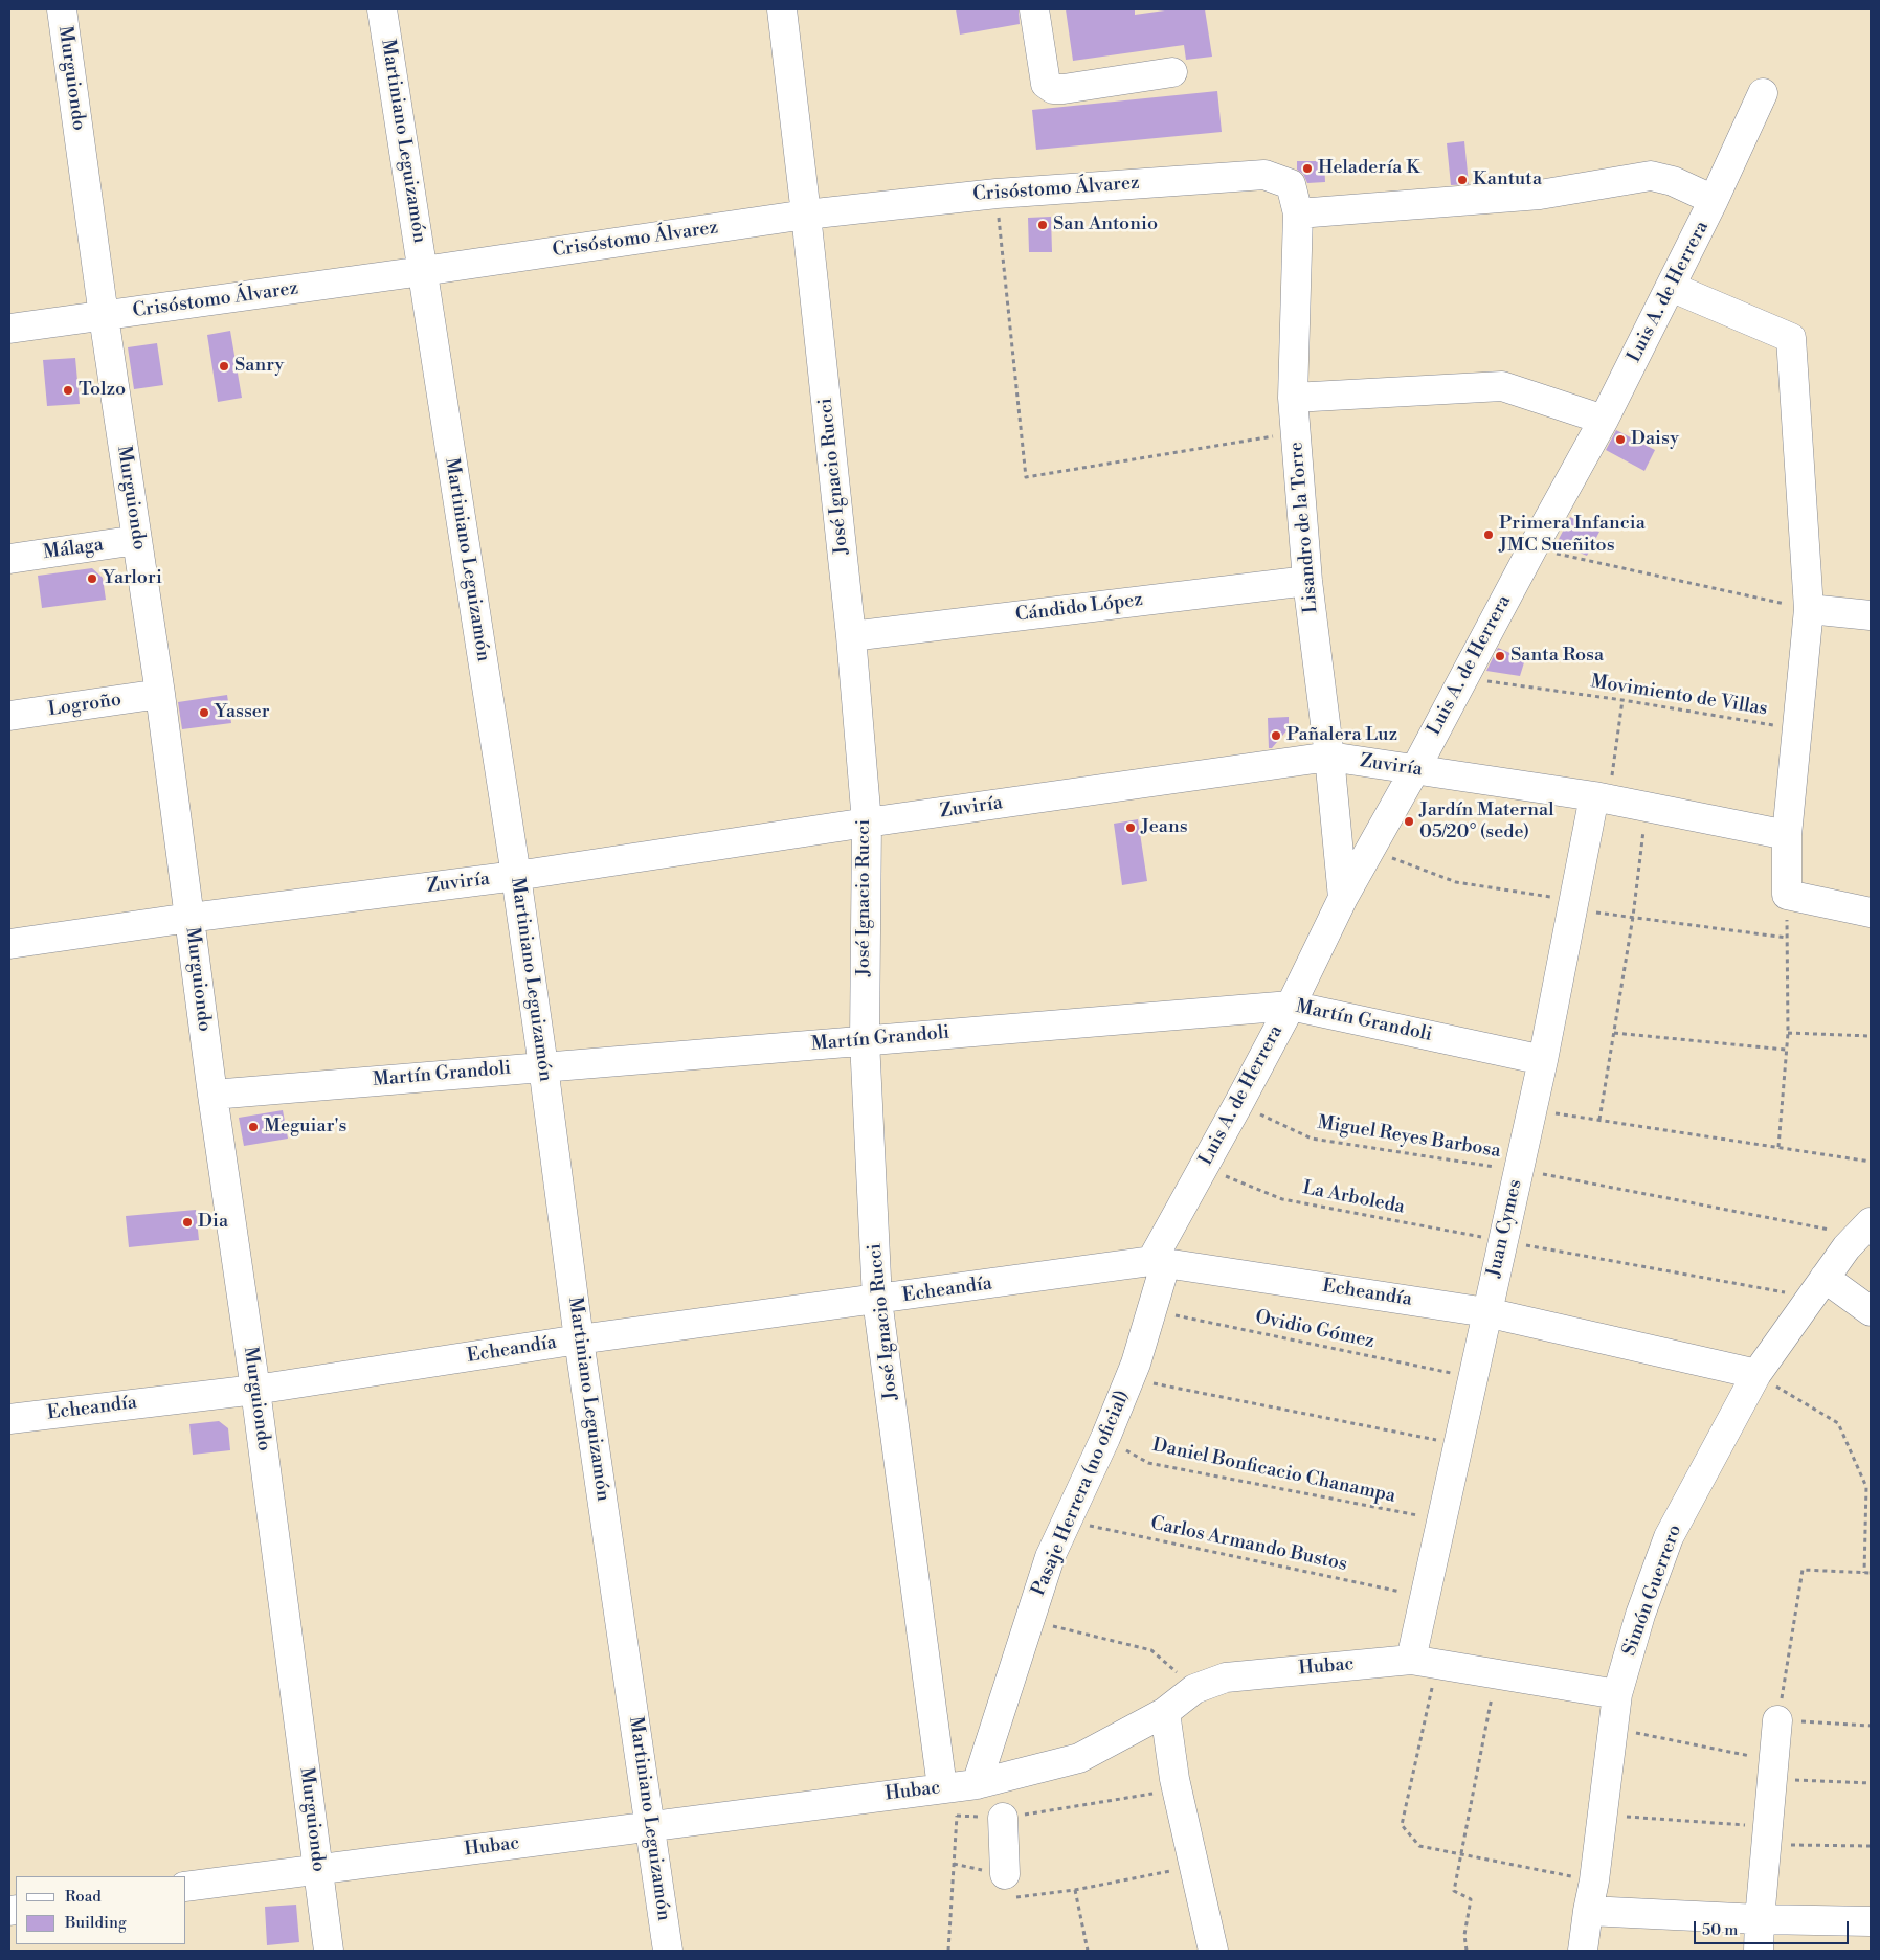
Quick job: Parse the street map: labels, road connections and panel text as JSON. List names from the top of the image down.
{
  "streets": {
    "street": [
      "Murguiondo",
      "Martiniano Leguizamón",
      "Crisóstomo Álvarez",
      "Luis A. de Herrera",
      "José Ignacio Rucci",
      "Lisandro de la Torre",
      "Málaga",
      "Cándido López",
      "Logroño",
      "Zuviría",
      "Martín Grandoli",
      "Juan Cymes",
      "Echeandía",
      "Pasaje Herrera (no oficial)",
      "Simón Guerrero",
      "Hubac"
    ],
    "path": [
      "Movimiento de Villas",
      "Miguel Reyes Barbosa",
      "La Arboleda",
      "Ovidio Gómez",
      "Daniel Bonficacio Chanampa",
      "Carlos Armando Bustos"
    ]
  },
  "crossings": [
    ["Murguiondo", "Crisóstomo Álvarez"],
    ["Murguiondo", "Málaga"],
    ["Murguiondo", "Logroño"],
    ["Murguiondo", "Zuviría"],
    ["Murguiondo", "Martín Grandoli"],
    ["Murguiondo", "Echeandía"],
    ["Murguiondo", "Hubac"],
    ["Martiniano Leguizamón", "Crisóstomo Álvarez"],
    ["Martiniano Leguizamón", "Zuviría"],
    ["Martiniano Leguizamón", "Martín Grandoli"],
    ["Martiniano Leguizamón", "Echeandía"],
    ["Martiniano Leguizamón", "Hubac"],
    ["Crisóstomo Álvarez", "José Ignacio Rucci"],
    ["Crisóstomo Álvarez", "Lisandro de la Torre"],
    ["Luis A. de Herrera", "Lisandro de la Torre"],
    ["Luis A. de Herrera", "Movimiento de Villas"],
    ["Luis A. de Herrera", "Zuviría"],
    ["Luis A. de Herrera", "Martín Grandoli"],
    ["Luis A. de Herrera", "Miguel Reyes Barbosa"],
    ["Luis A. de Herrera", "La Arboleda"],
    ["Luis A. de Herrera", "Echeandía"],
    ["Luis A. de Herrera", "Pasaje Herrera (no oficial)"],
    ["José Ignacio Rucci", "Cándido López"],
    ["José Ignacio Rucci", "Zuviría"],
    ["José Ignacio Rucci", "Martín Grandoli"],
    ["José Ignacio Rucci", "Echeandía"],
    ["José Ignacio Rucci", "Pasaje Herrera (no oficial)"],
    ["José Ignacio Rucci", "Hubac"],
    ["Lisandro de la Torre", "Cándido López"],
    ["Lisandro de la Torre", "Zuviría"],
    ["Zuviría", "Juan Cymes"],
    ["Martín Grandoli", "Juan Cymes"],
    ["Miguel Reyes Barbosa", "Juan Cymes"],
    ["Miguel Reyes Barbosa", "Simón Guerrero"],
    ["La Arboleda", "Juan Cymes"],
    ["La Arboleda", "Simón Guerrero"],
    ["Juan Cymes", "Echeandía"],
    ["Juan Cymes", "Ovidio Gómez"],
    ["Juan Cymes", "Daniel Bonficacio Chanampa"],
    ["Juan Cymes", "Carlos Armando Bustos"],
    ["Juan Cymes", "Hubac"],
    ["Echeandía", "Pasaje Herrera (no oficial)"],
    ["Echeandía", "Simón Guerrero"],
    ["Ovidio Gómez", "Pasaje Herrera (no oficial)"],
    ["Daniel Bonficacio Chanampa", "Pasaje Herrera (no oficial)"],
    ["Pasaje Herrera (no oficial)", "Carlos Armando Bustos"],
    ["Pasaje Herrera (no oficial)", "Hubac"],
    ["Simón Guerrero", "Hubac"]
  ],
  "places": [
    "Heladería K",
    "Kantuta",
    "San Antonio",
    "Sanry",
    "Tolzo",
    "Daisy",
    "Primera Infancia JMC Sueñitos",
    "Yarlori",
    "Santa Rosa",
    "Yasser",
    "Pañalera Luz",
    "Jardín Maternal 05/20° (sede)",
    "Jeans",
    "Meguiar's",
    "Dia"
  ],
  "legend": ["Road", "Building"],
  "scale_bar": "50 m"
}
